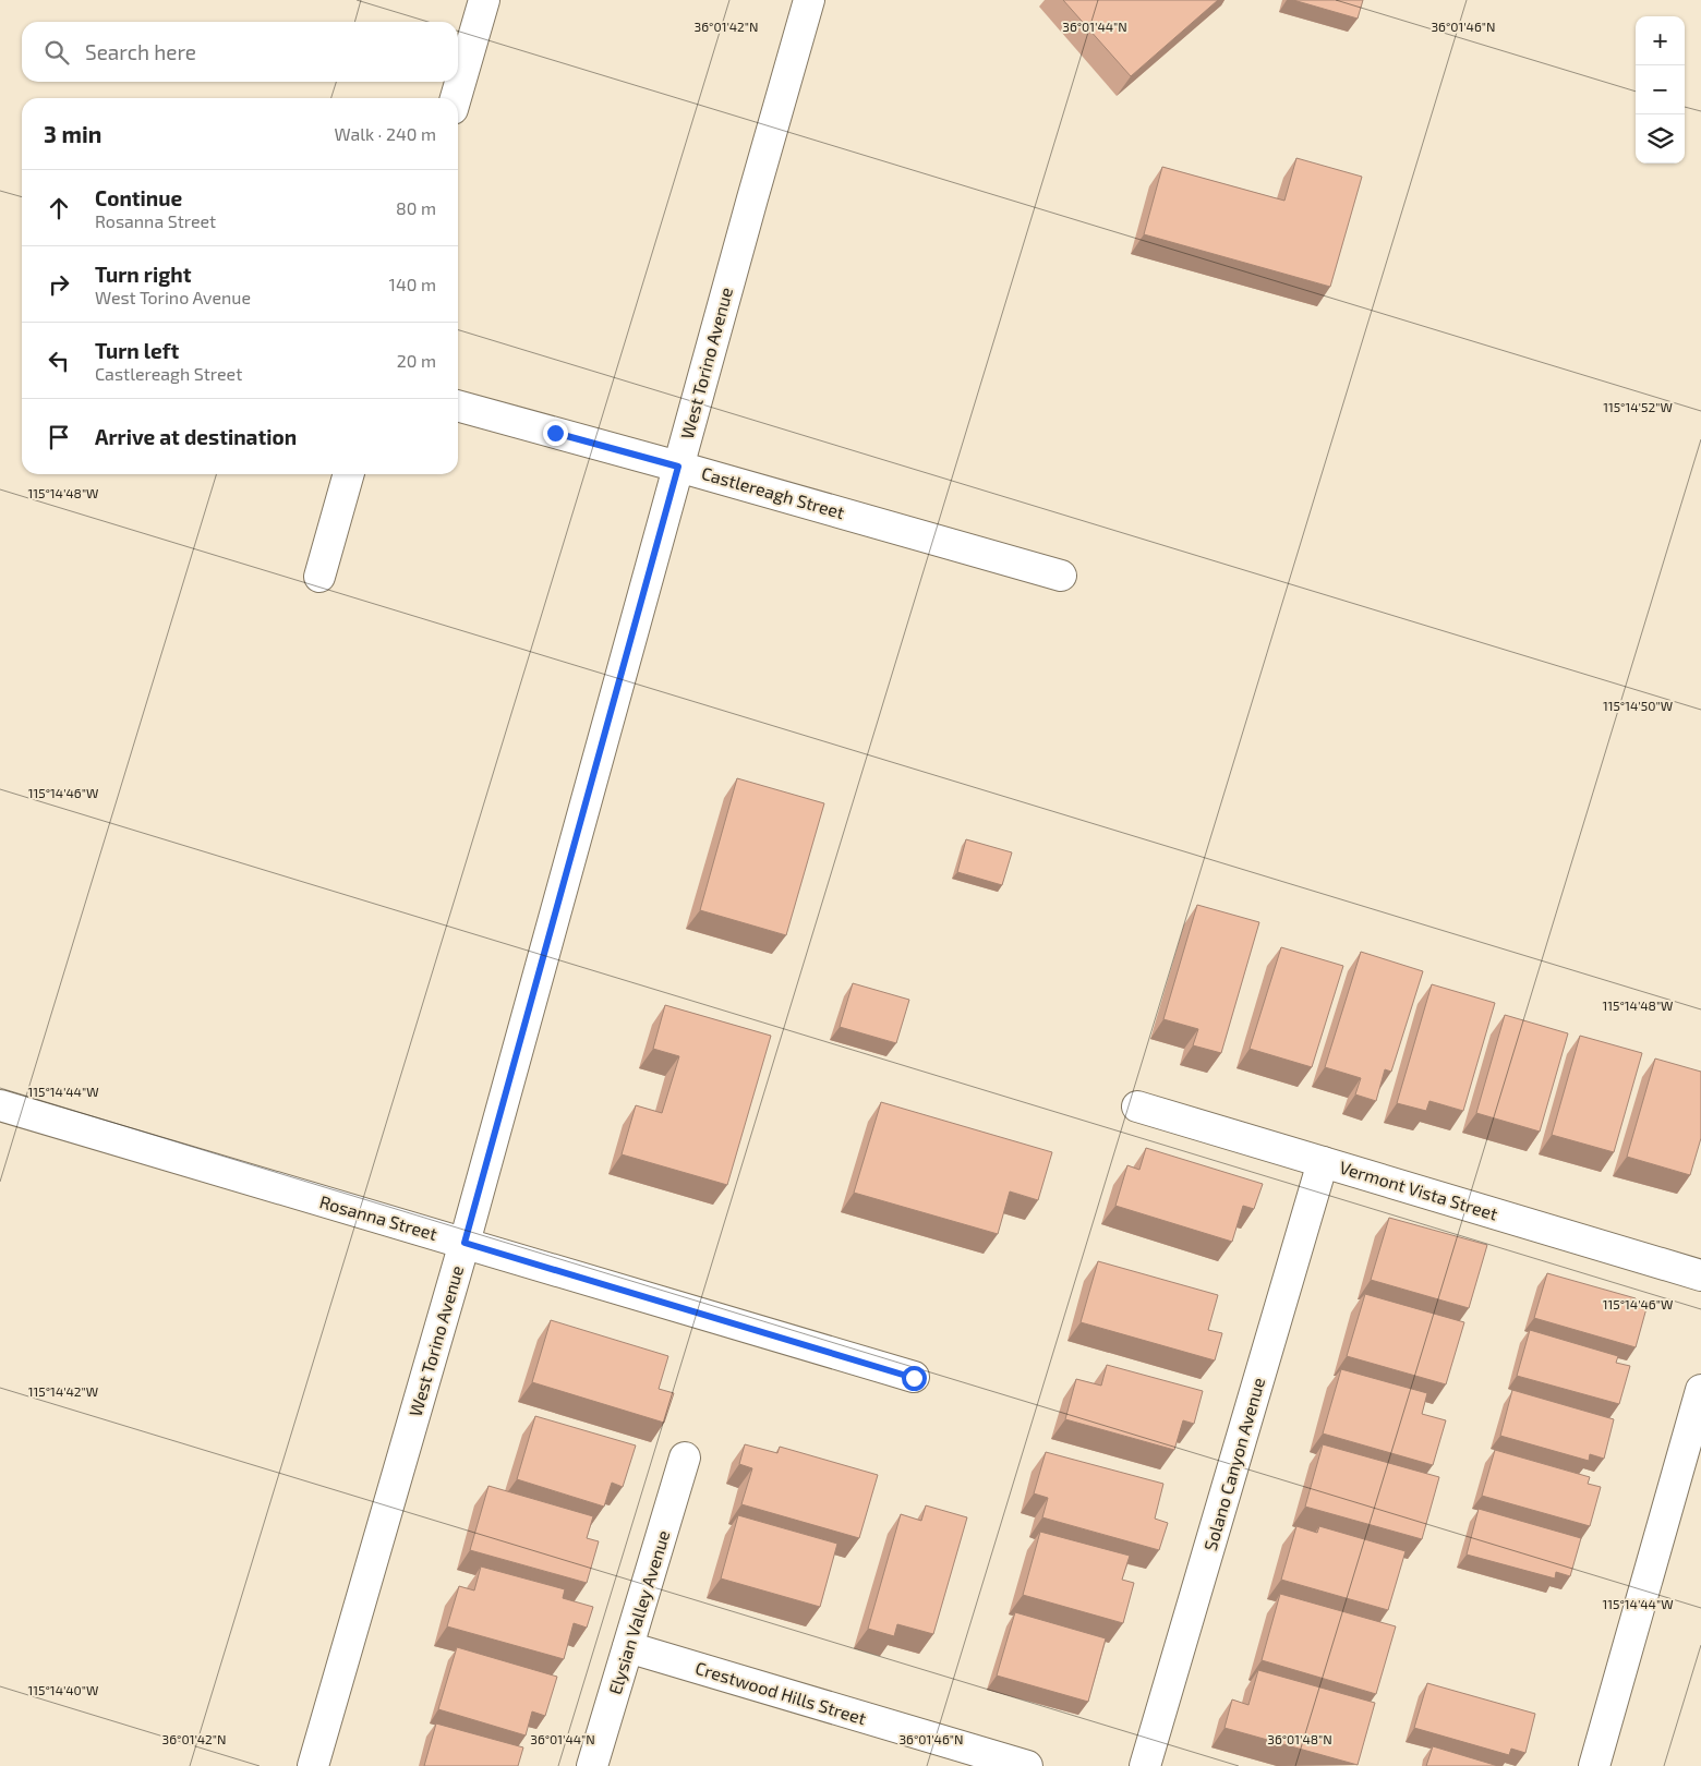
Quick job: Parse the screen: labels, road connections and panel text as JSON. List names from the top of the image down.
{
  "streets": {
    "street": [
      "West Torino Avenue",
      "Castlereagh Street",
      "Vermont Vista Street",
      "Rosanna Street",
      "Solano Canyon Avenue",
      "Elysian Valley Avenue",
      "Crestwood Hills Street"
    ]
  },
  "crossings": [
    ["West Torino Avenue", "Castlereagh Street"],
    ["West Torino Avenue", "Rosanna Street"],
    ["Vermont Vista Street", "Solano Canyon Avenue"],
    ["Elysian Valley Avenue", "Crestwood Hills Street"]
  ],
  "page": {
    "map_buttons": ["+", "−"],
    "search": "Search here",
    "heading": ["3 min", "Walk · 240 m"],
    "list": [
      ["Continue", "Rosanna Street", "80 m"],
      ["Turn right", "West Torino Avenue", "140 m"],
      ["Turn left", "Castlereagh Street", "20 m"],
      "Arrive at destination"
    ]
  },
  "coordinates": [
    "36°01'42\"N",
    "36°01'44\"N",
    "36°01'46\"N",
    "115°14'52\"W",
    "115°14'48\"W",
    "115°14'50\"W",
    "115°14'46\"W",
    "115°14'44\"W",
    "115°14'42\"W",
    "115°14'40\"W",
    "36°01'48\"N"
  ]
}
